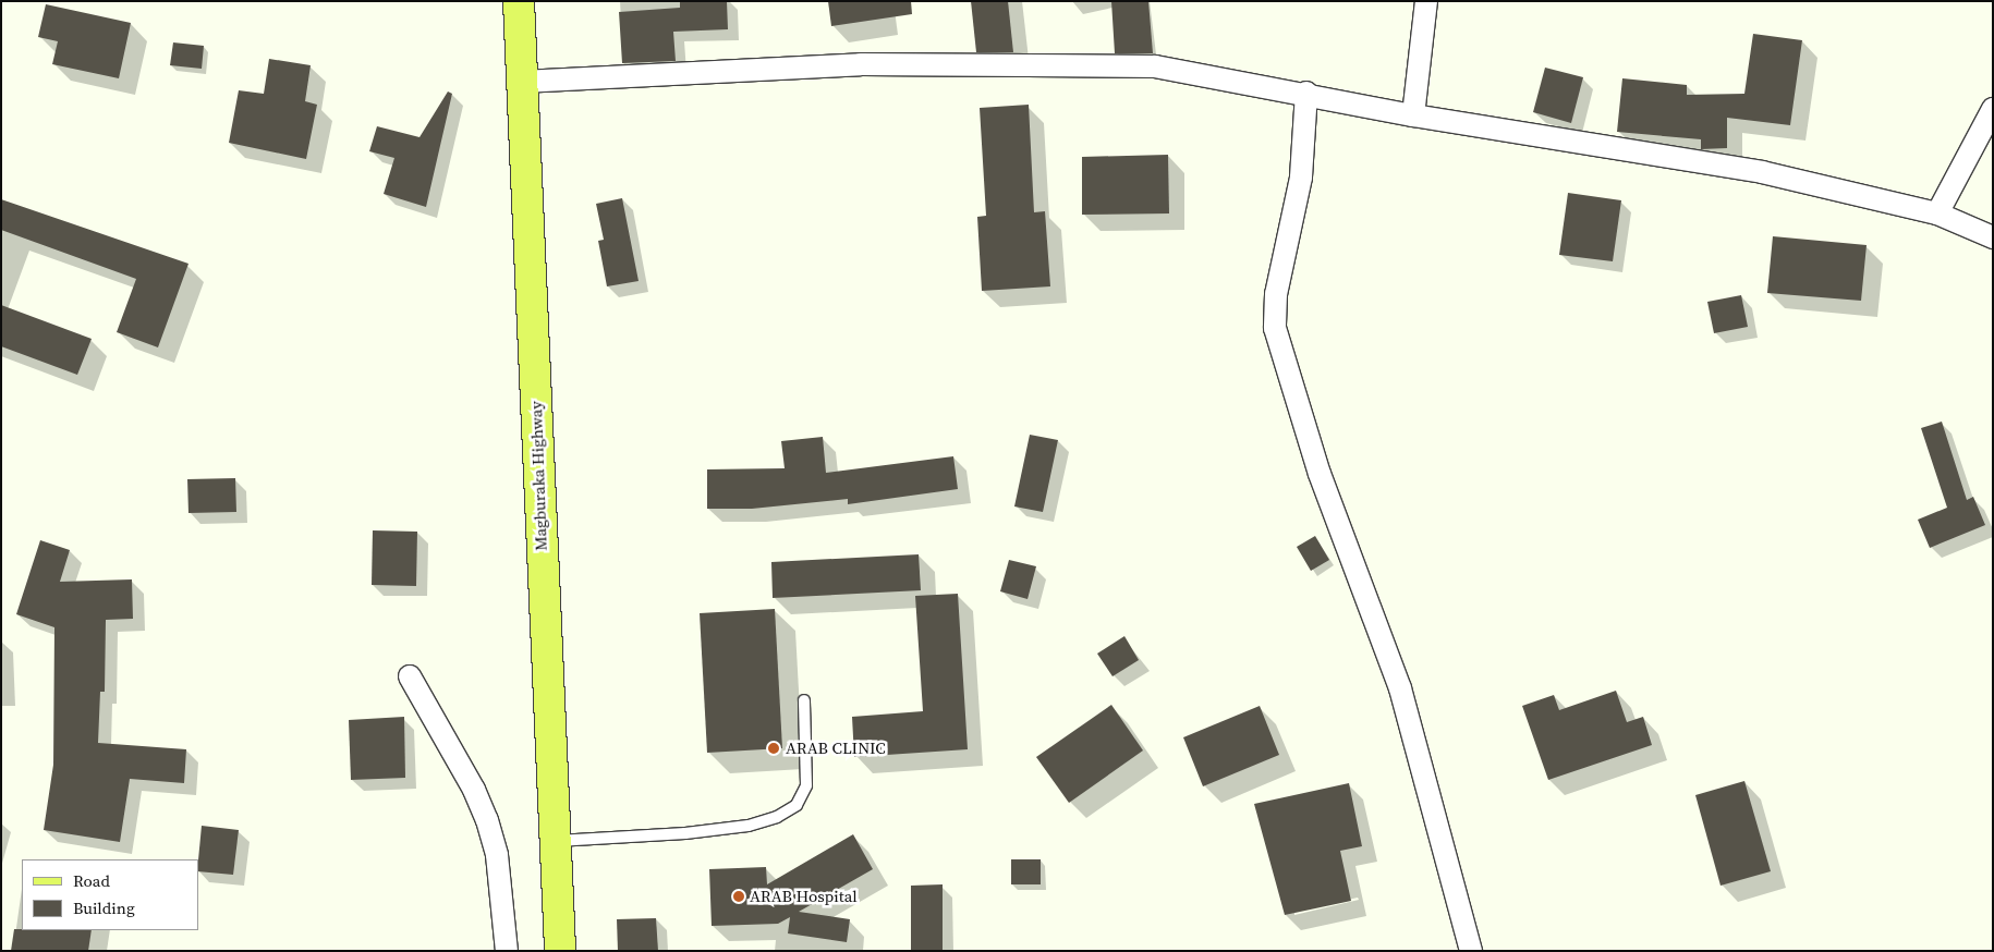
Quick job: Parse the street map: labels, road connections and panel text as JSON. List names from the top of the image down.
{
  "streets": {
    "main road": ["Magburaka Highway"]
  },
  "places": ["ARAB CLINIC", "ARAB Hospital"],
  "legend": ["Road", "Building"]
}
